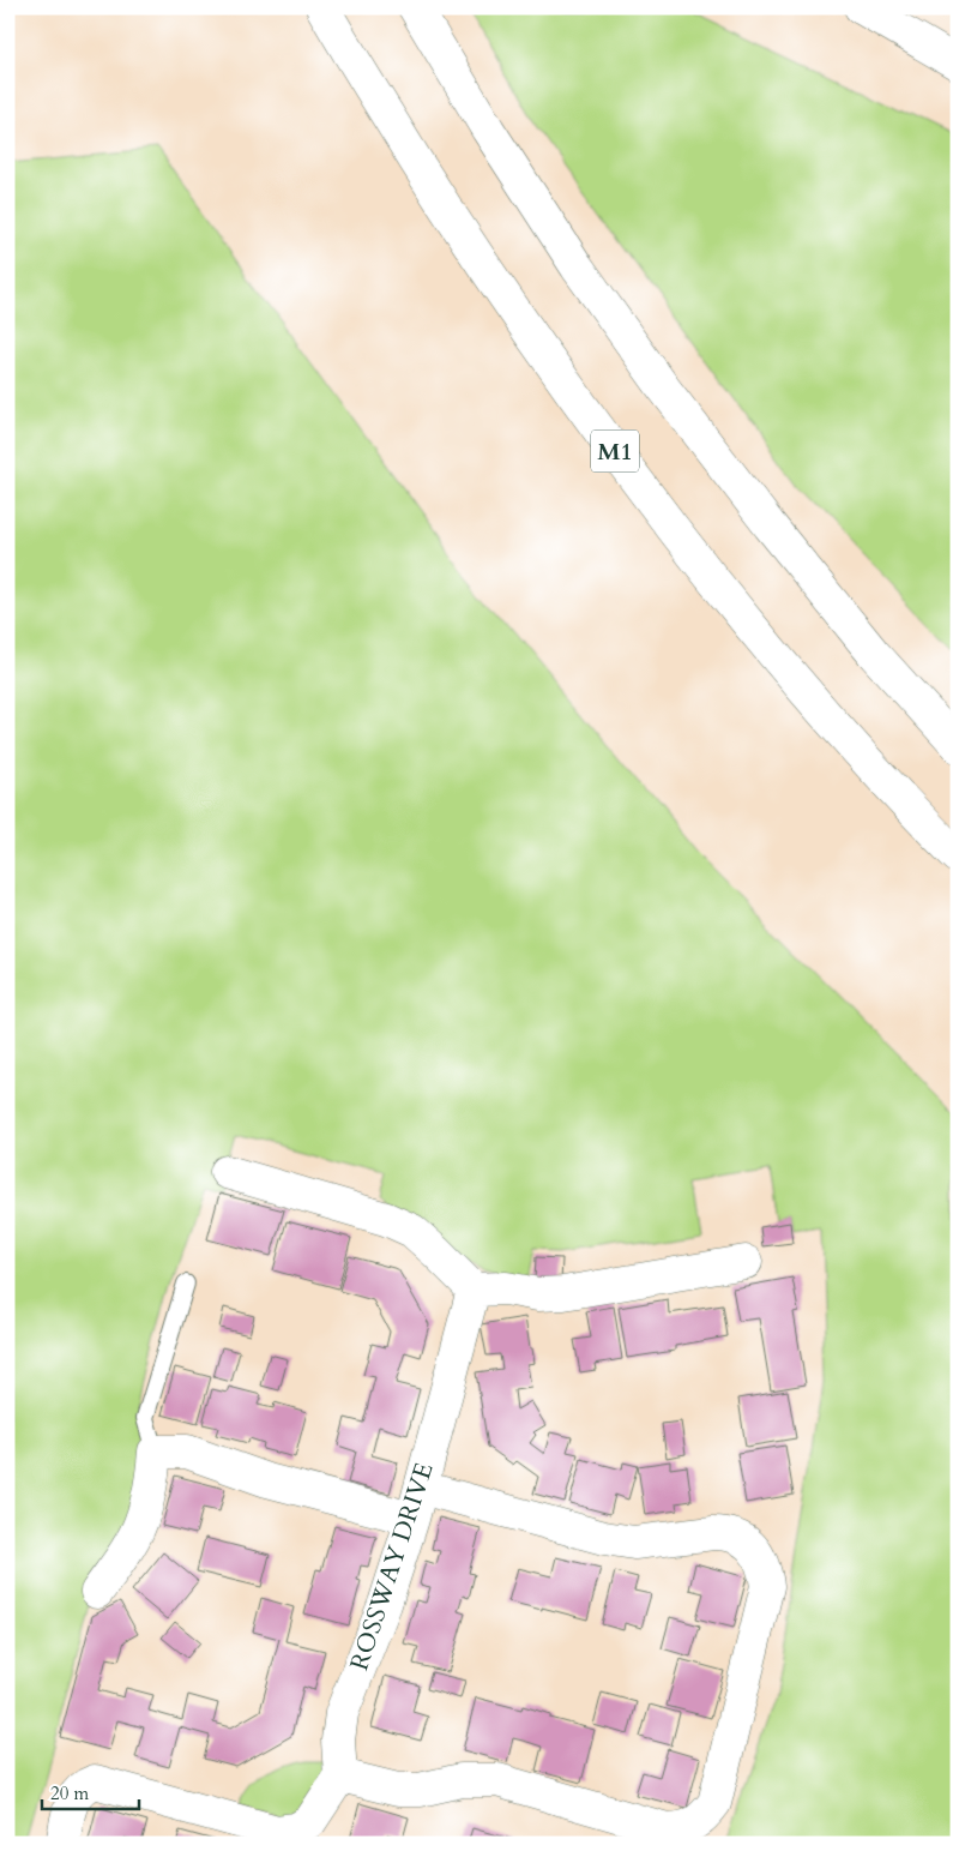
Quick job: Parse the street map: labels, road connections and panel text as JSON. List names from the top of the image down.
{
  "streets": {
    "main road": ["M1", "ROSSWAY DRIVE"]
  },
  "scale_bar": "20 m"
}
